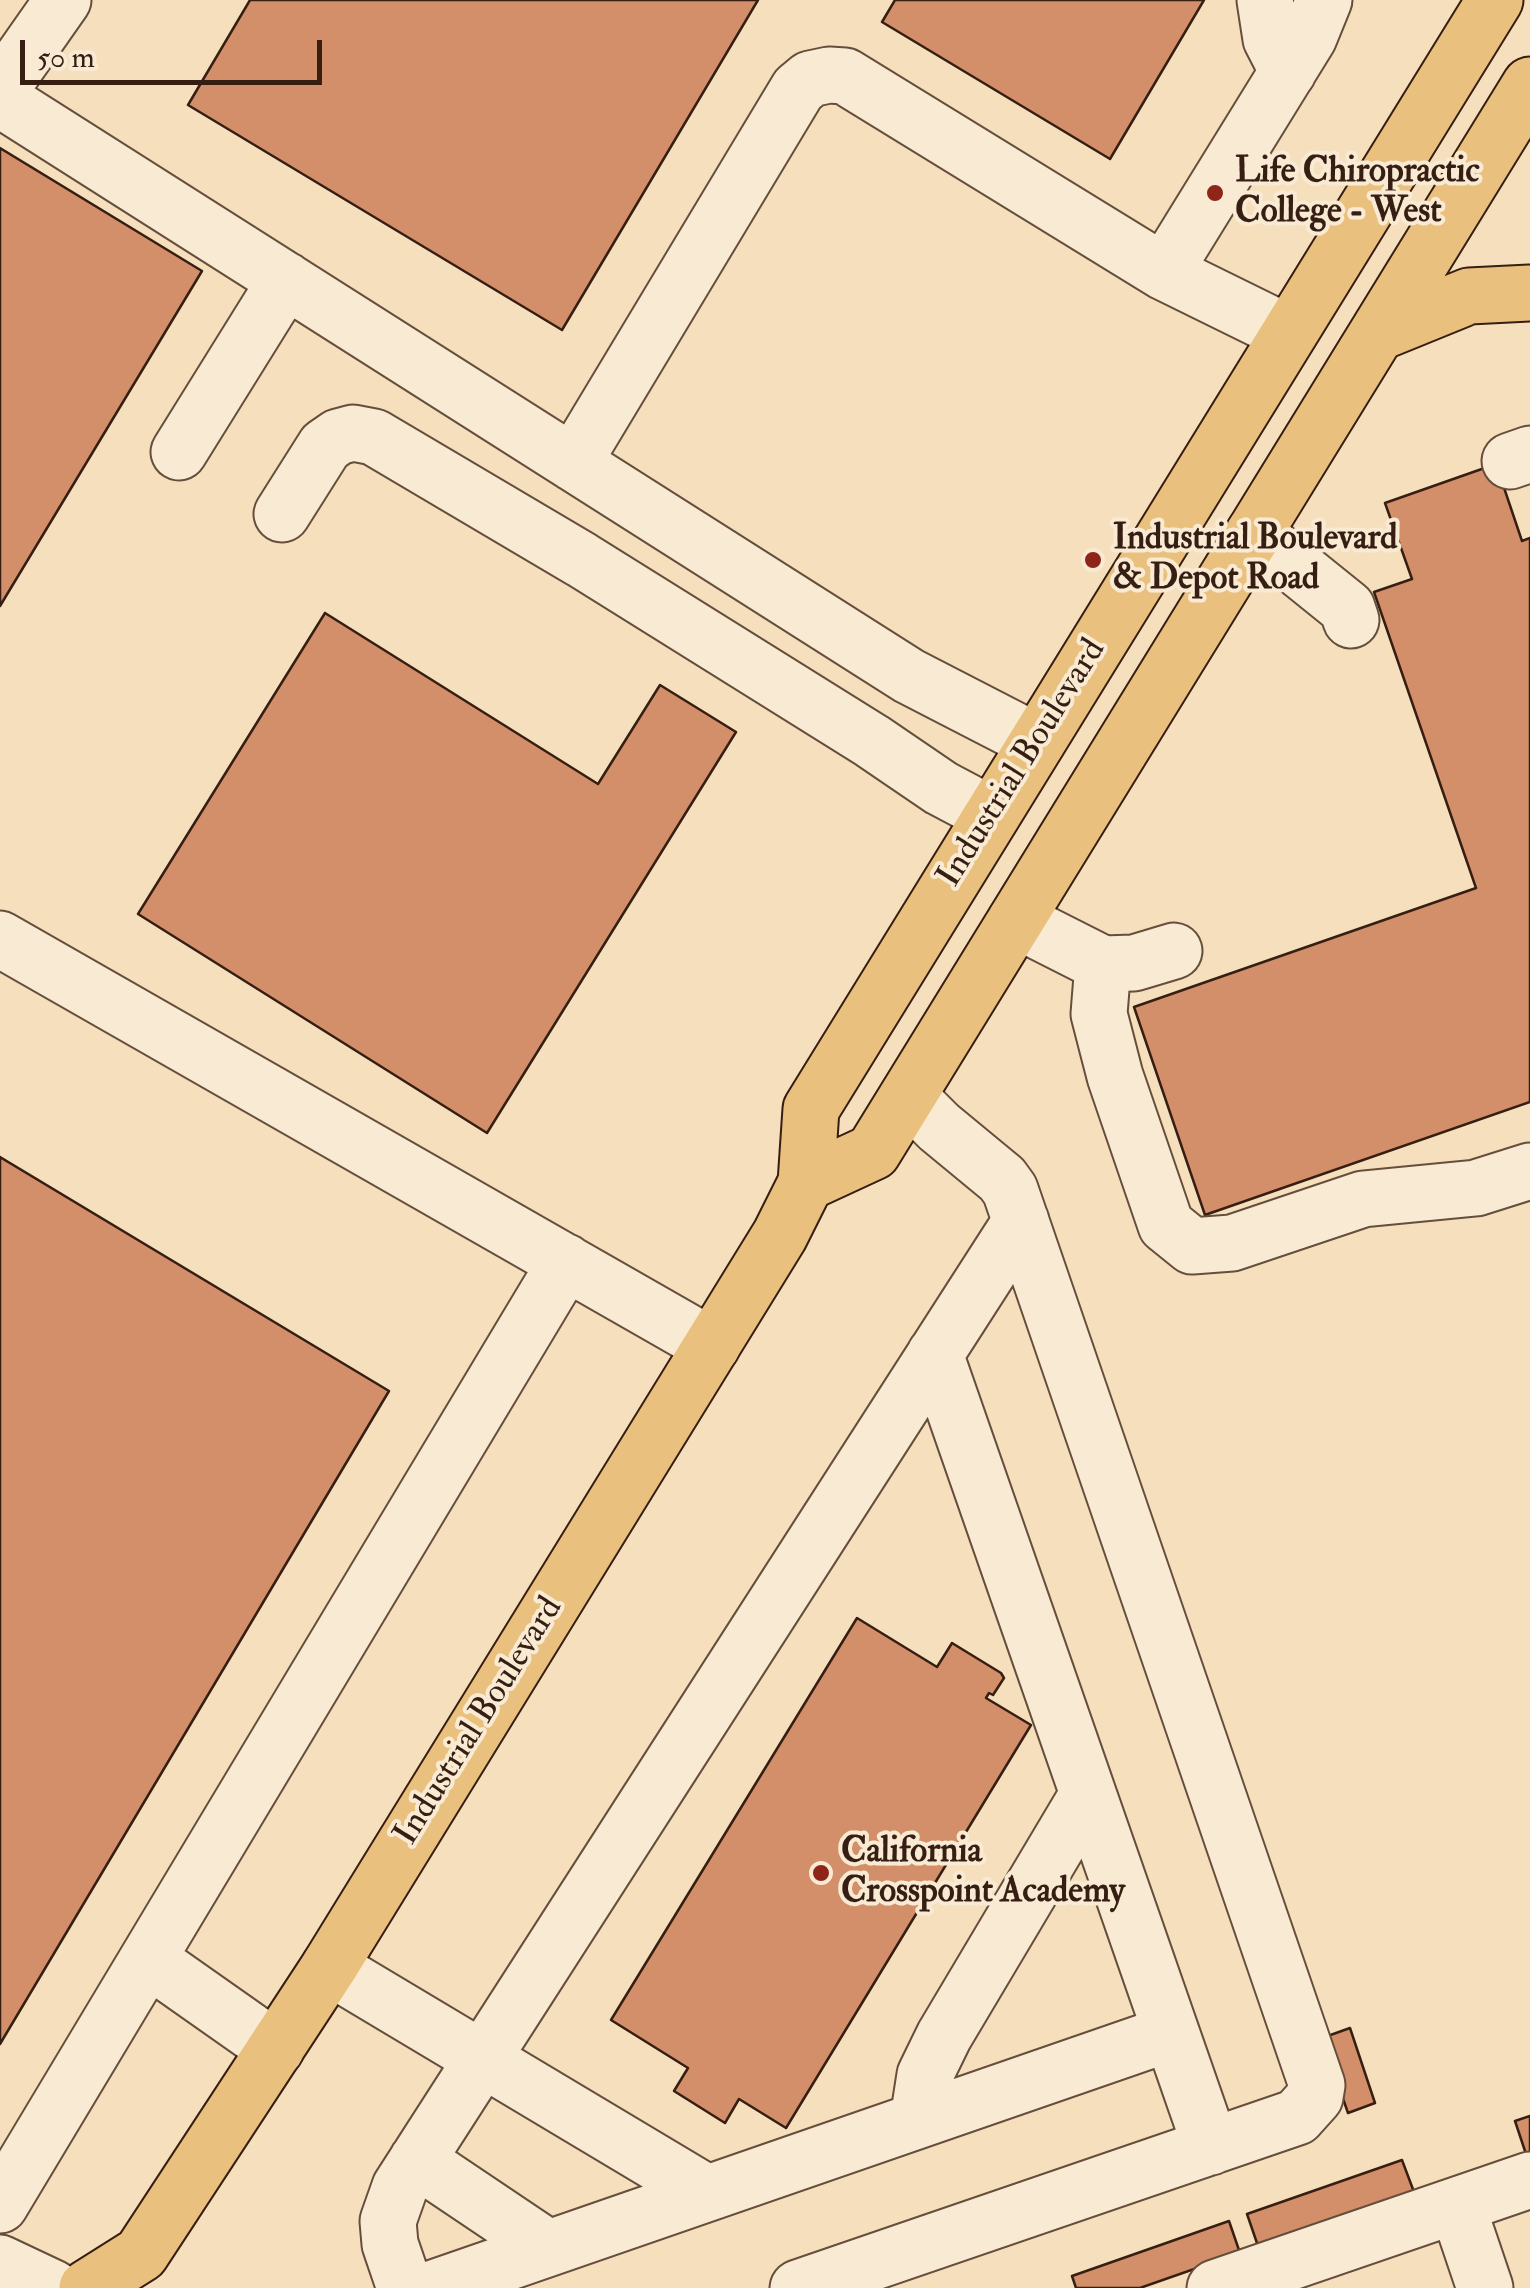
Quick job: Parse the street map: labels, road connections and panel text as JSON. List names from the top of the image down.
{
  "streets": {
    "main road": ["Industrial Boulevard"]
  },
  "places": ["Life Chiropractic College - West", "Industrial Boulevard & Depot Road", "California Crosspoint Academy"],
  "scale_bar": "50 m"
}
